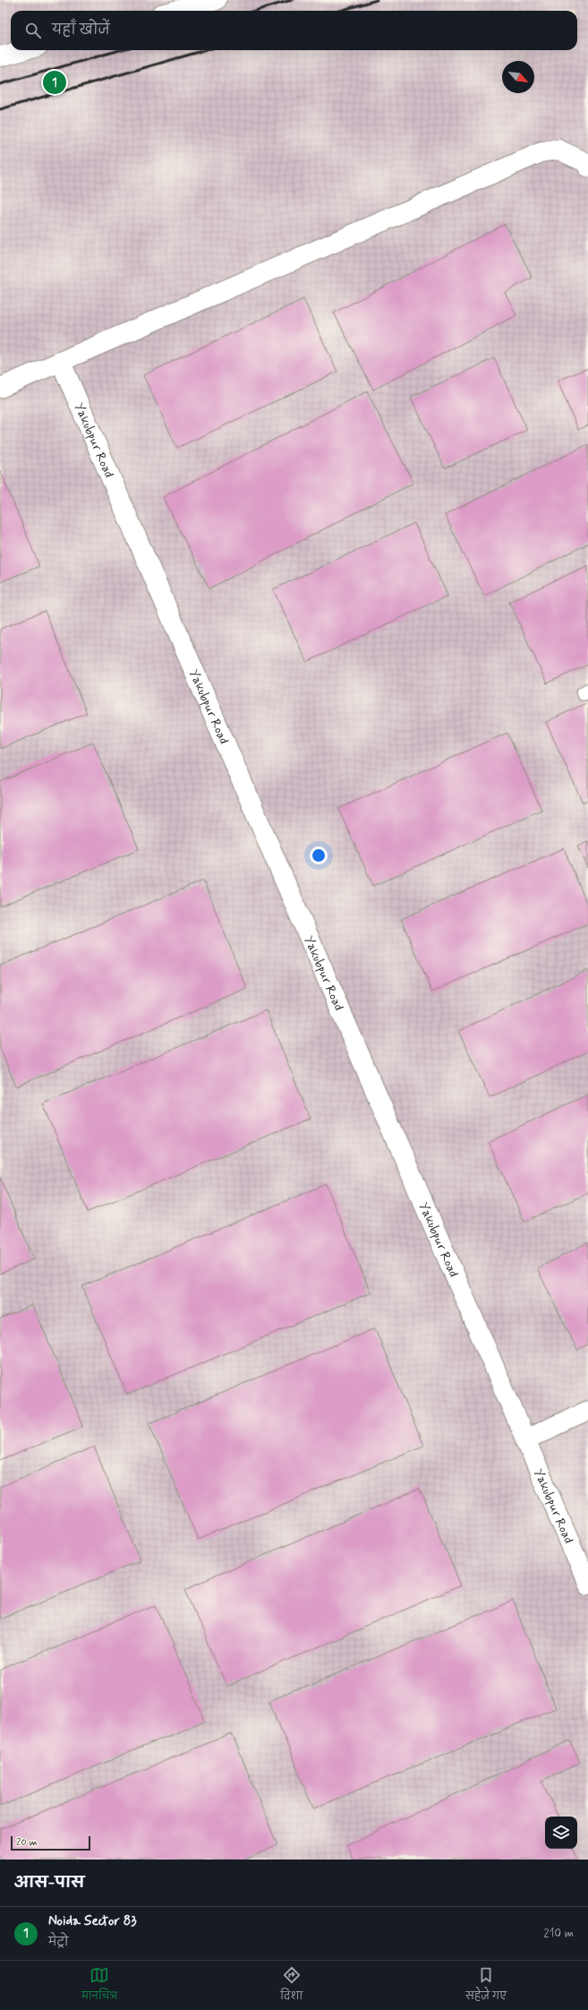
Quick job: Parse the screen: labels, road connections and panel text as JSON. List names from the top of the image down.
{
  "streets": {
    "street": ["Yakubpur Road"]
  },
  "scale_bar": "20 m",
  "north": "bottom right",
  "page": {
    "search": "यहाँ खोजें",
    "pins": "1",
    "scale": "20 m",
    "heading": "आस-पास",
    "list": [
      {
        "mark": "1",
        "name": "Noida Sector 83",
        "note": "मेट्रो",
        "value": "210 m"
      }
    ],
    "nav": ["मानचित्र", "दिशा", "सहेजे गए"]
  }
}
